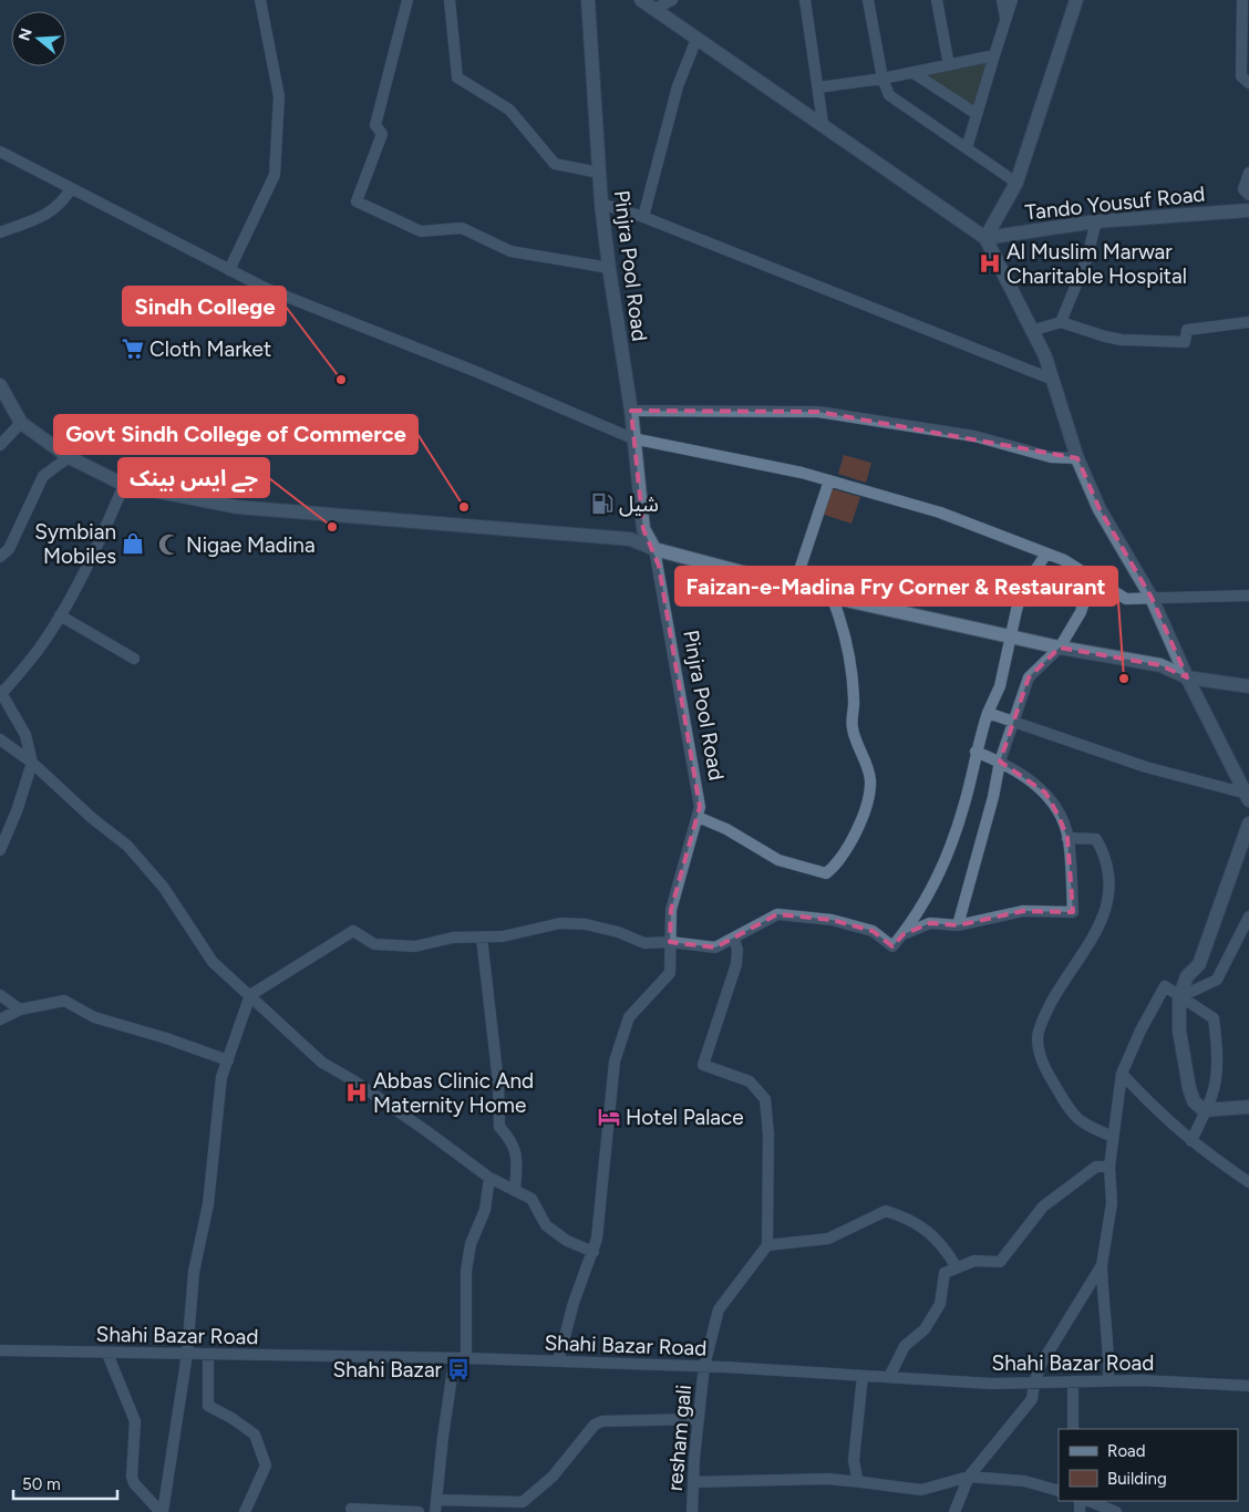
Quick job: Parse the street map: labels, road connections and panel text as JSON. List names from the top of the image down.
{
  "streets": {
    "street": [
      "Tando Yousuf Road",
      "Pinjra Pool Road",
      "Shahi Bazar Road",
      "resham gali"
    ]
  },
  "crossings": [
    ["Pinjra Pool Road", "Shahi Bazar Road"],
    ["Shahi Bazar Road", "resham gali"]
  ],
  "places": {
    "hospital": ["Al Muslim Marwar Charitable Hospital", "Abbas Clinic And Maternity Home"],
    "supermarket": ["Cloth Market"],
    "other": [
      "Sindh College",
      "Govt Sindh College of Commerce",
      "جے ایس بینک",
      "Faizan-e-Madina Fry Corner & Restaurant"
    ],
    "fuel station": ["شیل"],
    "shop": ["Symbian Mobiles"],
    "mosque": ["Nigae Madina"],
    "hotel": ["Hotel Palace"],
    "bus stop": ["Shahi Bazar"]
  },
  "legend": ["Road", "Building"],
  "scale_bar": "50 m",
  "north": "left"
}
